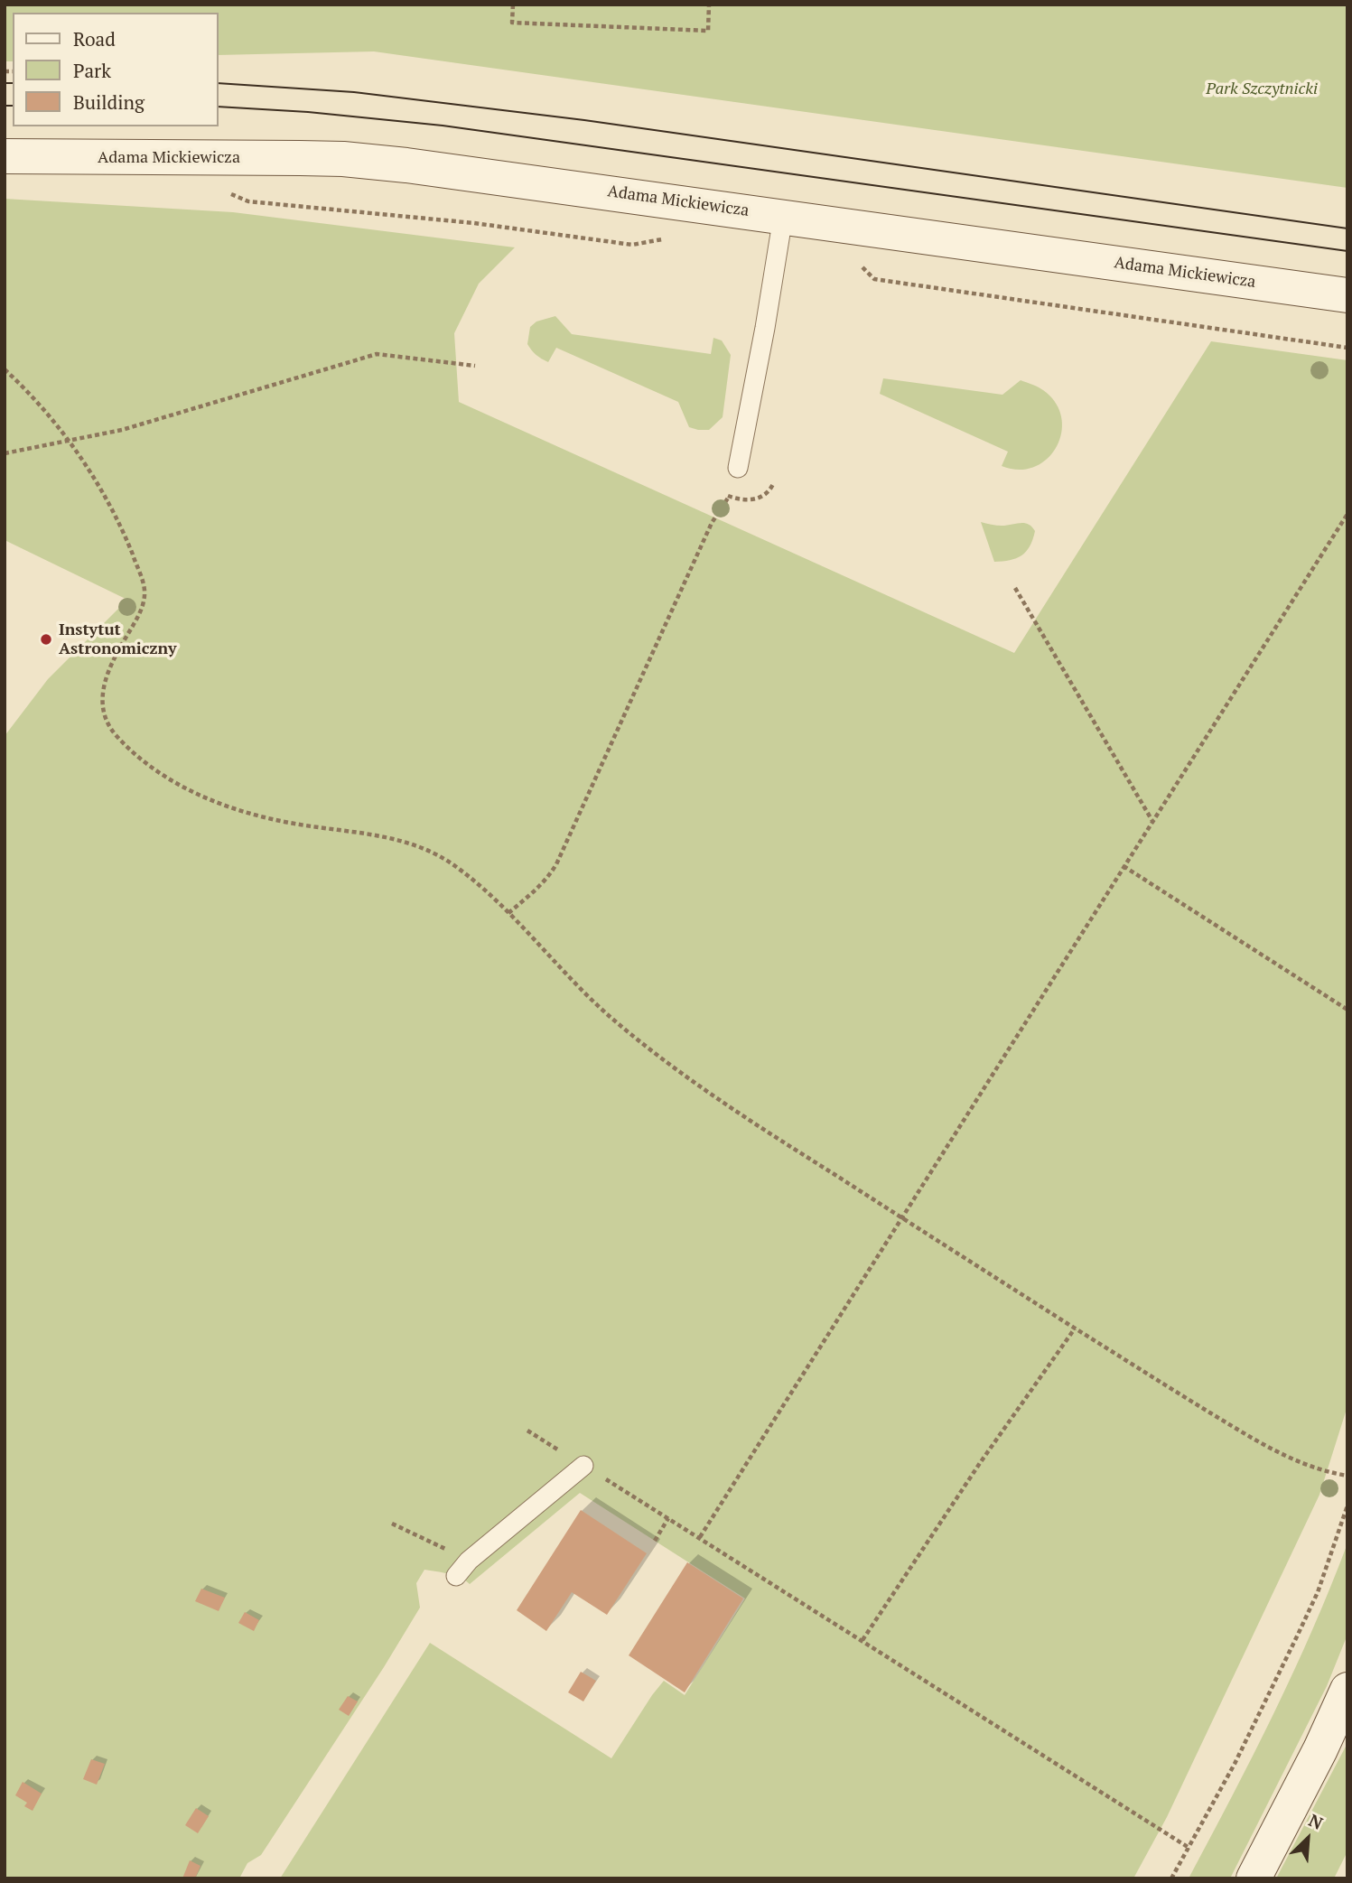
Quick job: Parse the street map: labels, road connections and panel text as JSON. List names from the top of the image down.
{
  "streets": {
    "main road": ["Adama Mickiewicza"]
  },
  "parks": ["Park Szczytnicki"],
  "places": ["Instytut Astronomiczny"],
  "legend": ["Road", "Park", "Building"],
  "north": "top right"
}
